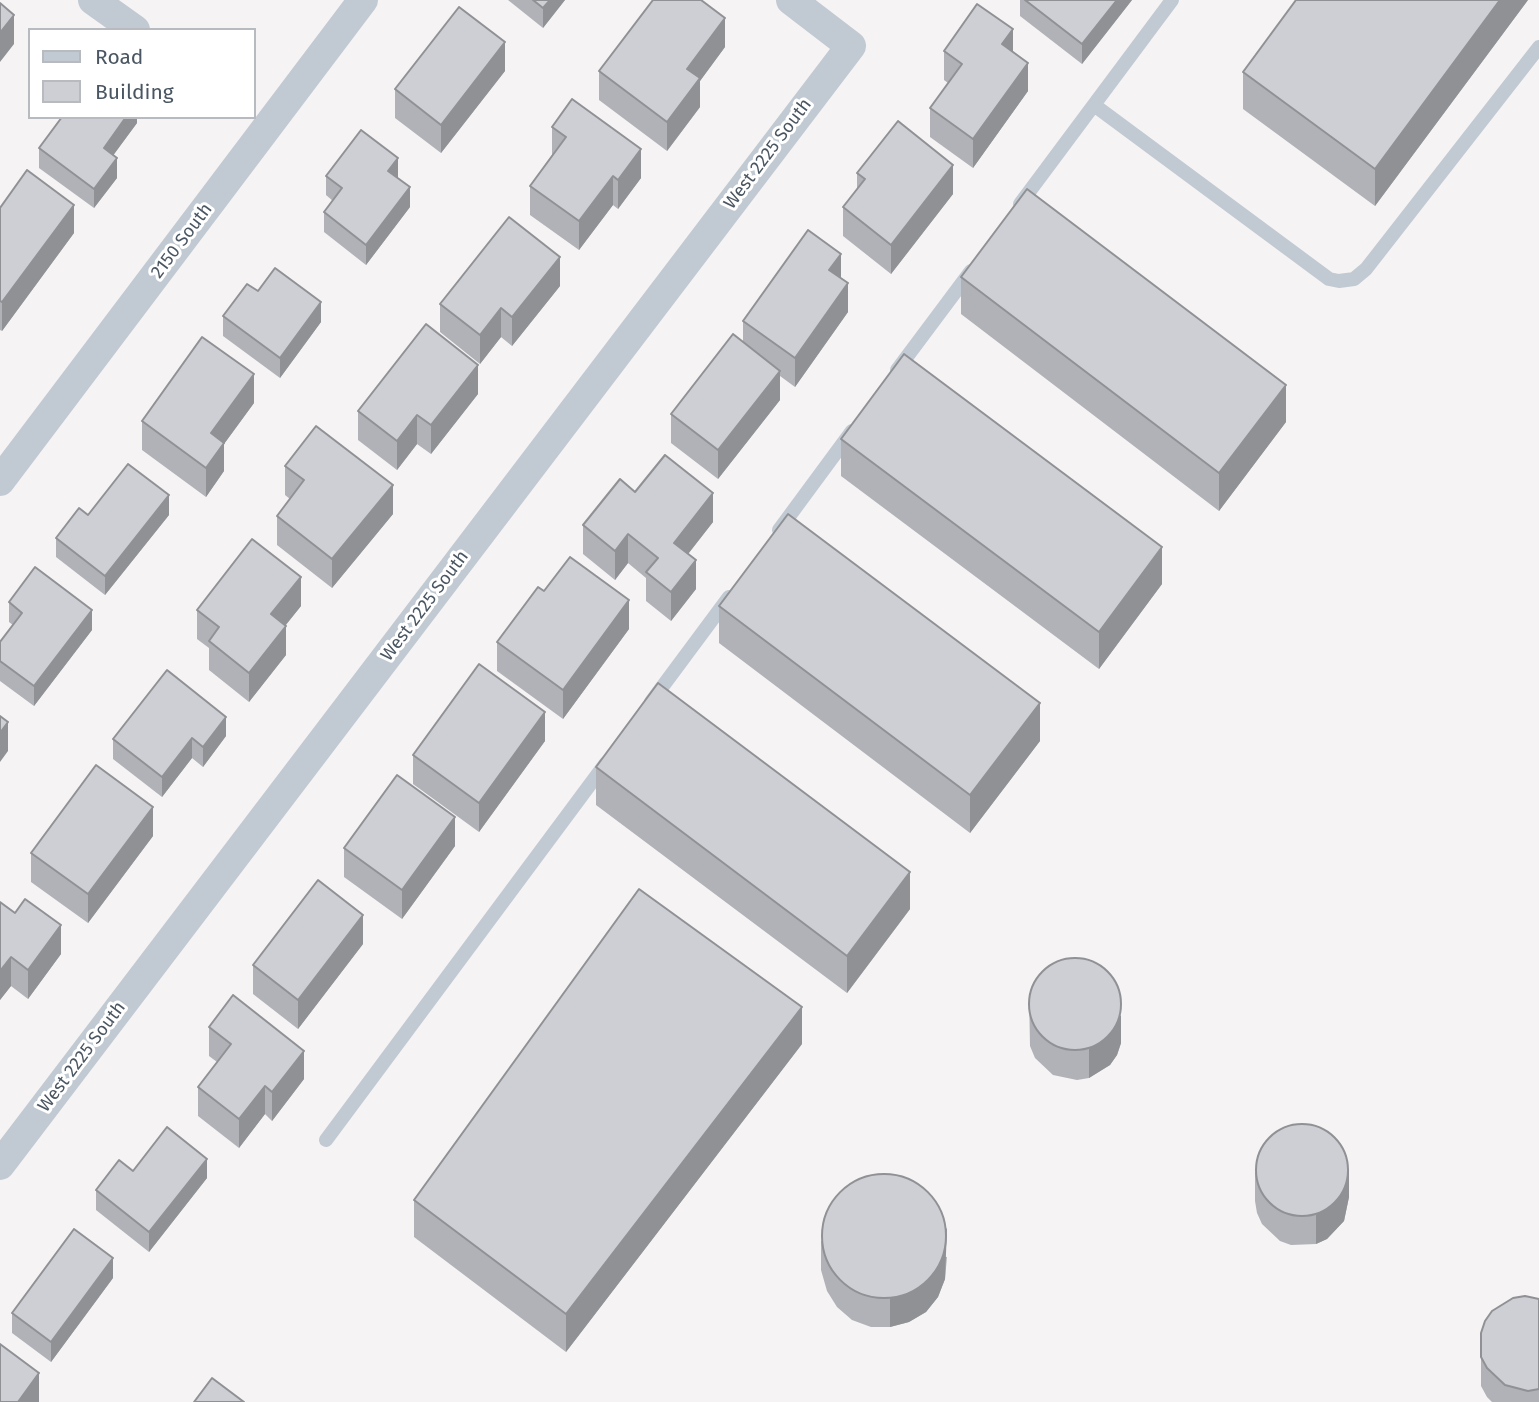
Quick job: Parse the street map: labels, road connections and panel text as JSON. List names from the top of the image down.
{
  "streets": {
    "street": ["West 2225 South", "2150 South"]
  },
  "legend": ["Road", "Building"]
}
